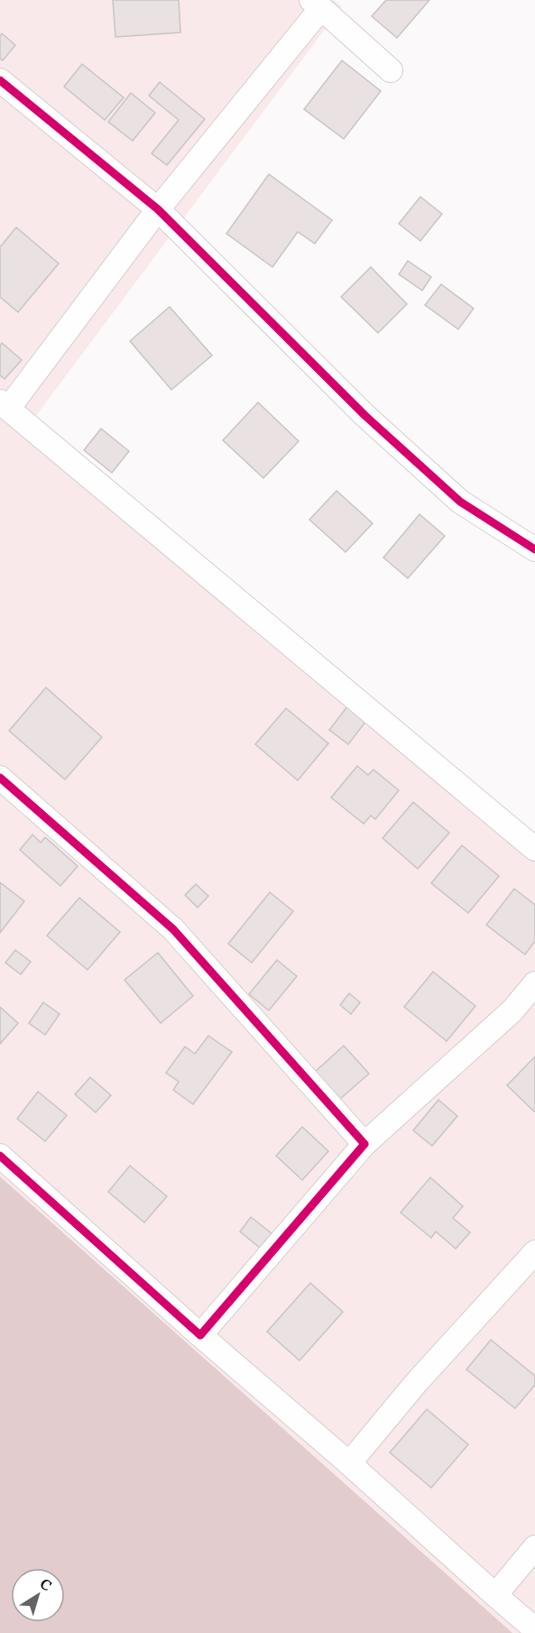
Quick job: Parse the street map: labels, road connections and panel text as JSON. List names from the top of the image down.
{
  "north": "top right"
}
